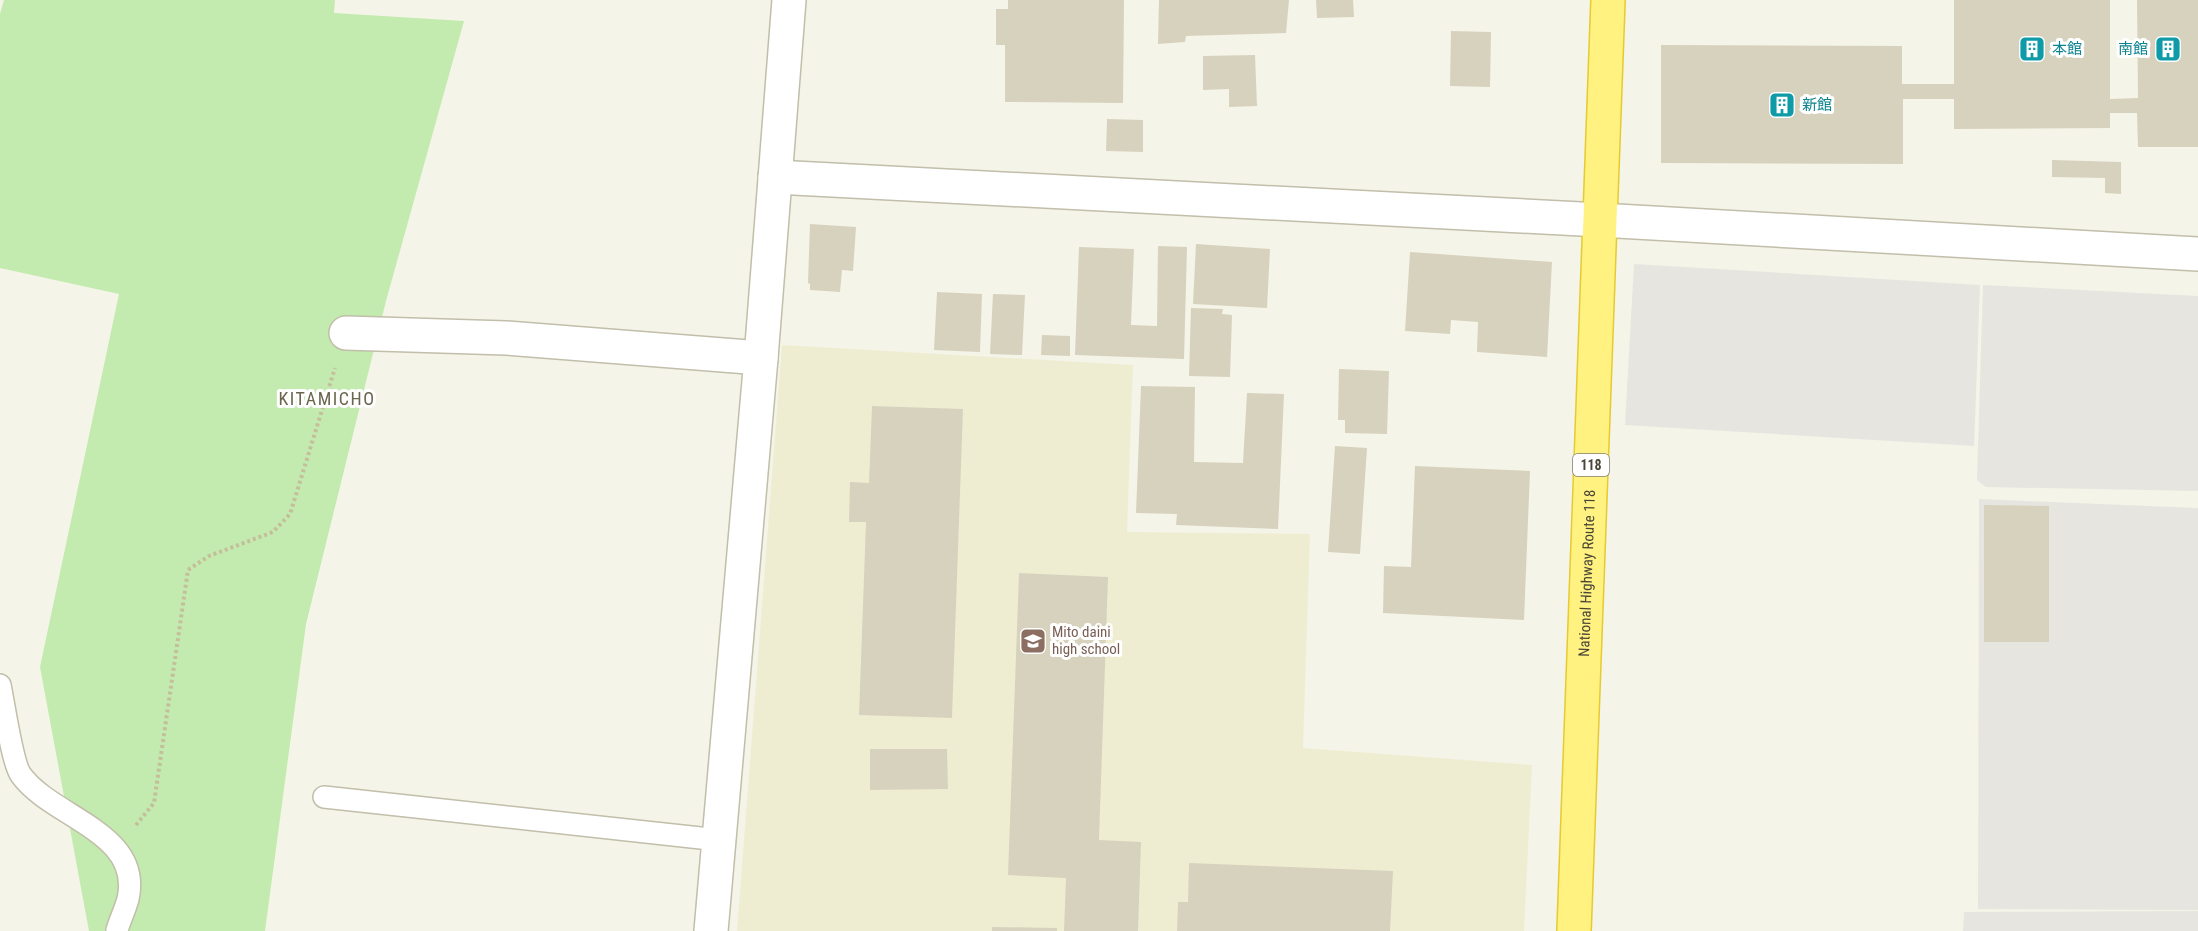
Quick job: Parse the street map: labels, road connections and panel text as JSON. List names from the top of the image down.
{
  "streets": {
    "highway": ["118", "National Highway Route 118"]
  },
  "districts": ["KITAMICHO"],
  "places": {
    "building": ["本館", "南館", "新館"],
    "school or university": ["Mito daini high school"]
  }
}
